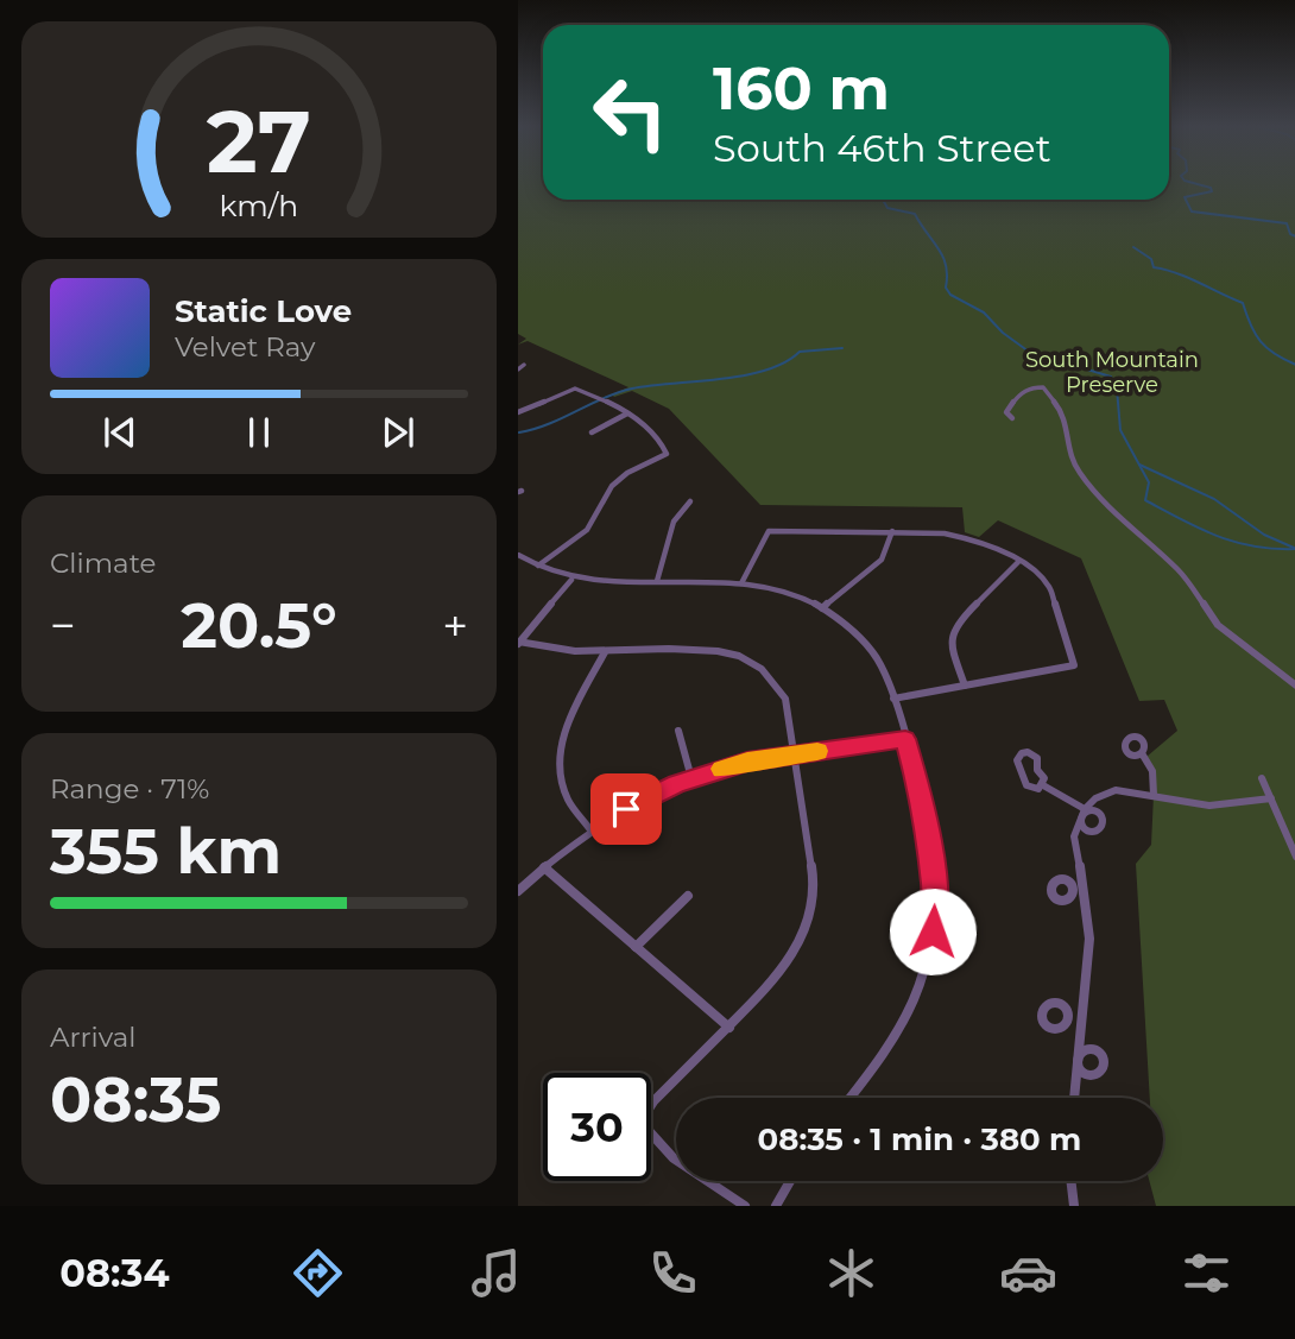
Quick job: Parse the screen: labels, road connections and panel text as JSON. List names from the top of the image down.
{
  "parks": ["South Mountain Preserve"],
  "page": {
    "turn": ["160 m", "South 46th Street"],
    "song": ["Static Love", "Velvet Ray"],
    "tile": [
      "Climate",
      ["Range · 71%", "355 km"],
      ["Arrival", "08:35"]
    ],
    "heat": ["−", "20.5°", "+"],
    "limit": "30",
    "trip": "08:35 · 1 min · 380 m",
    "tabs": "08:34",
    "gauge": ["27", "km/h"]
  }
}
